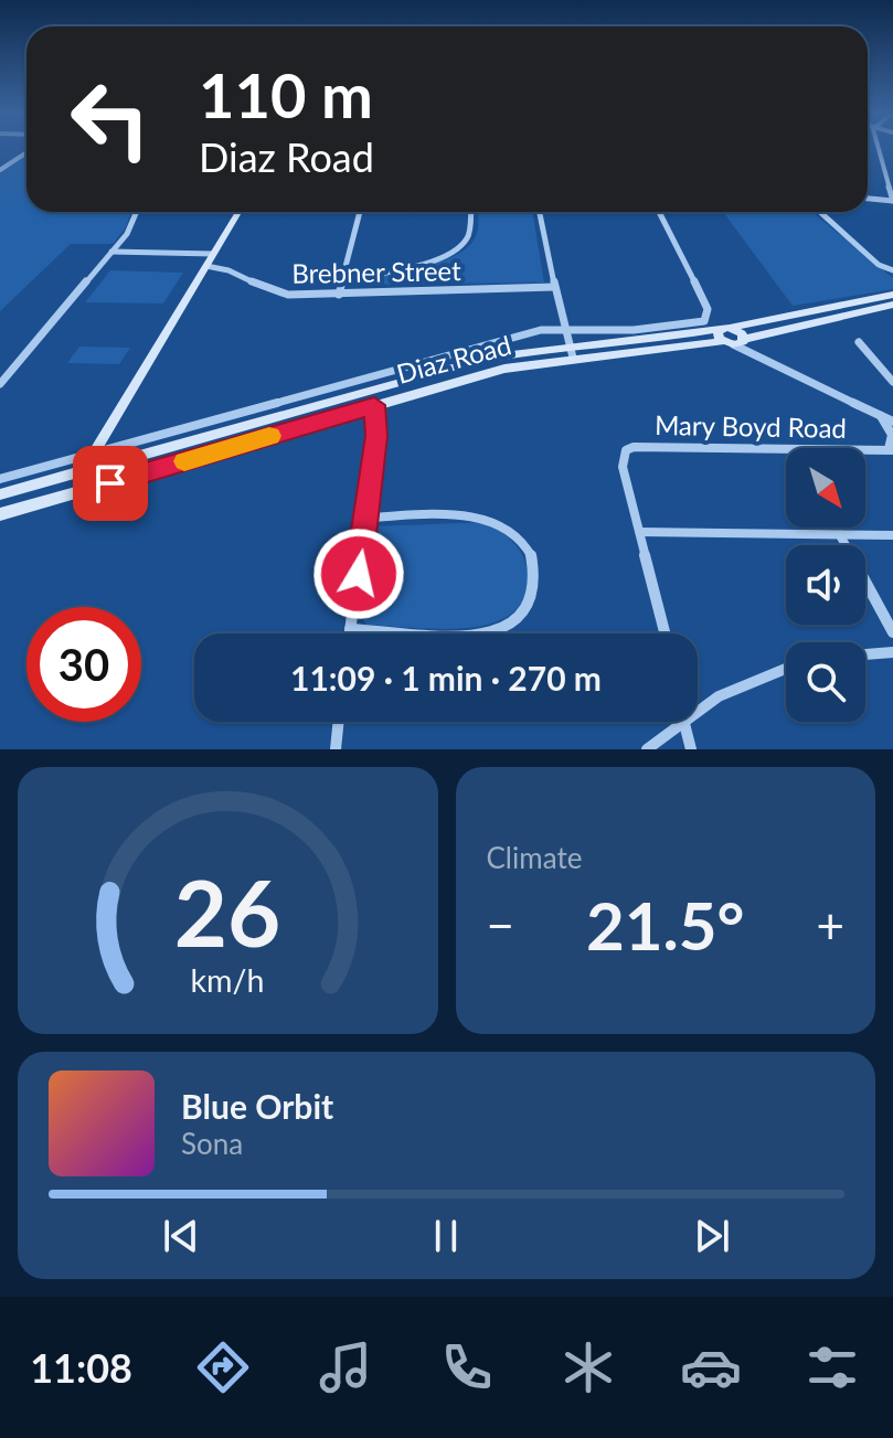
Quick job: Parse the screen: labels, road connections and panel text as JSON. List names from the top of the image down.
{
  "streets": {
    "street": ["Brebner Street", "Diaz Road", "Mary Boyd Road"]
  },
  "north": "bottom right",
  "page": {
    "turn": ["110 m", "Diaz Road"],
    "limit": "30",
    "trip": "11:09 · 1 min · 270 m",
    "tile": "Climate",
    "heat": ["−", "21.5°", "+"],
    "song": ["Blue Orbit", "Sona"],
    "tabs": "11:08",
    "gauge": ["26", "km/h"]
  }
}
